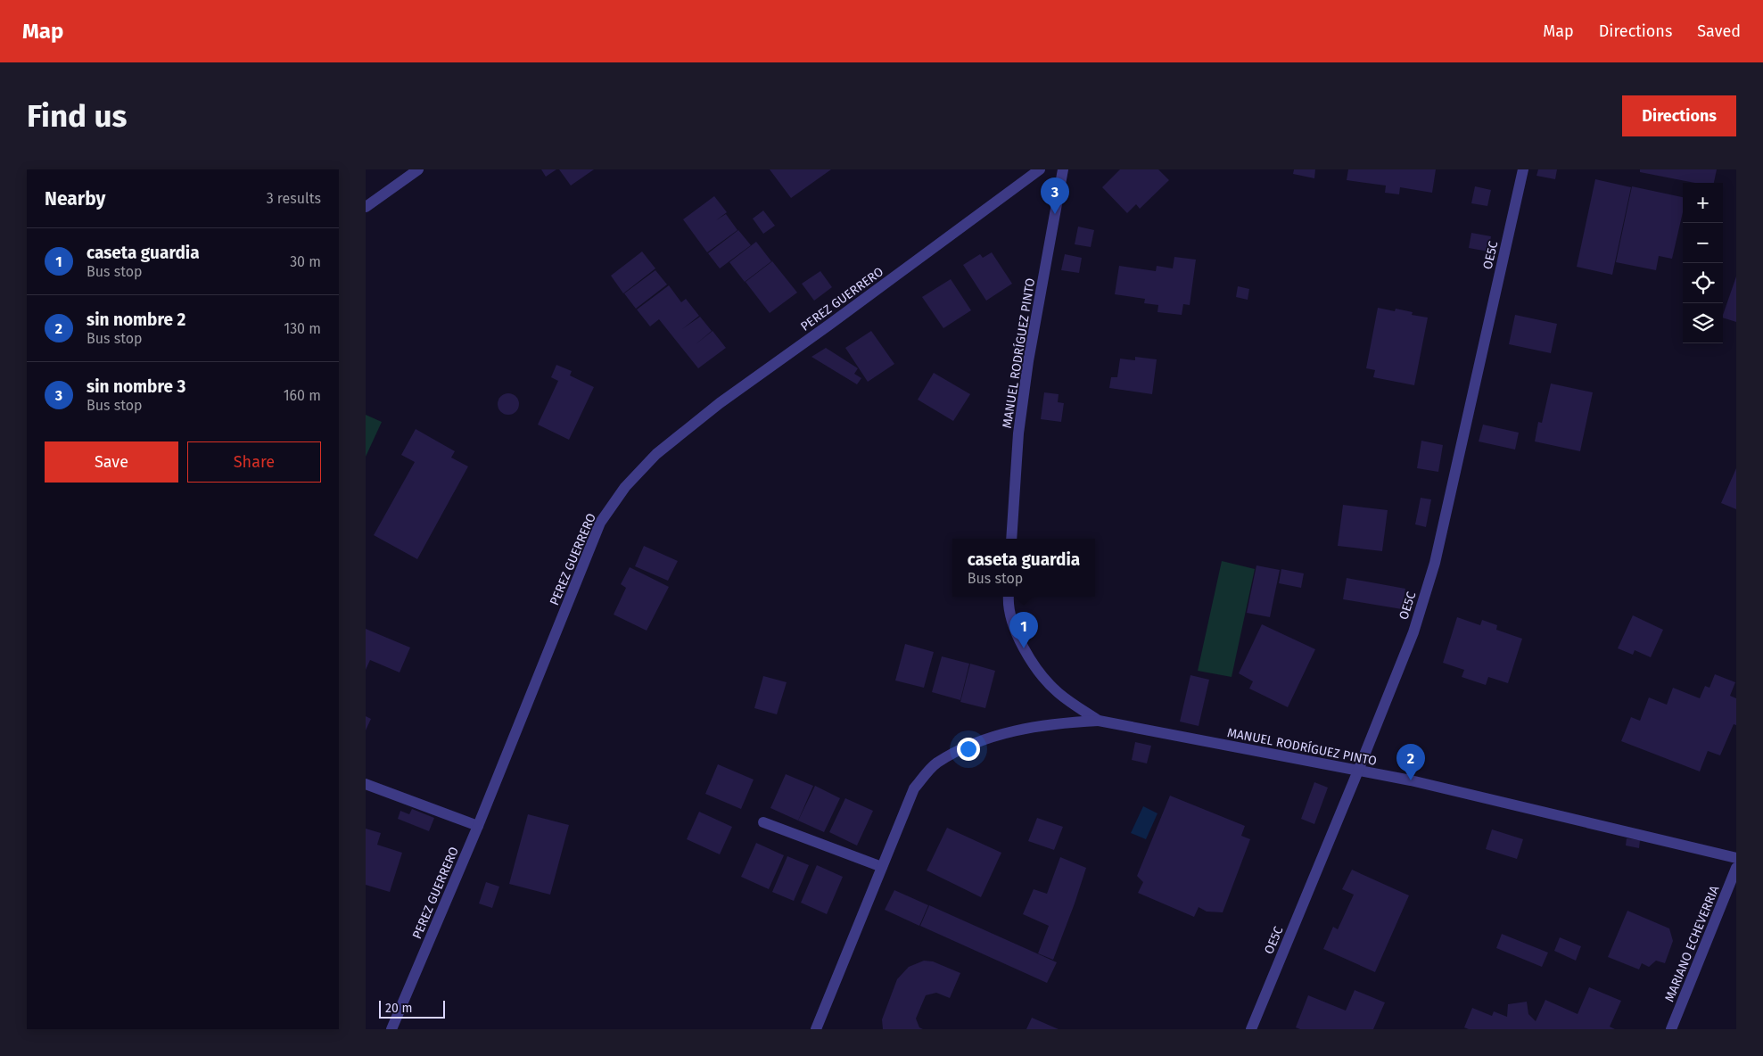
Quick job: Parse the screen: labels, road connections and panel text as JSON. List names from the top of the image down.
{
  "streets": {
    "street": [
      "OE5C",
      "PEREZ GUERRERO",
      "MANUEL RODRÍGUEZ PINTO",
      "MARIANO ECHEVERRIA"
    ]
  },
  "crossings": [
    ["OE5C", "MANUEL RODRÍGUEZ PINTO"]
  ],
  "scale_bar": "20 m",
  "page": {
    "header": "Map",
    "nav": ["Map", "Directions", "Saved"],
    "buttons": [
      "Directions",
      ["Save", "Share"]
    ],
    "title": "Find us",
    "heading": ["Nearby", "3 results"],
    "pins": ["3", "1", "2"],
    "map_buttons": ["+", "−"],
    "list": [
      {
        "mark": "1",
        "name": "caseta guardia",
        "note": "Bus stop",
        "value": "30 m"
      },
      {
        "mark": "2",
        "name": "sin nombre 2",
        "note": "Bus stop",
        "value": "130 m"
      },
      {
        "mark": "3",
        "name": "sin nombre 3",
        "note": "Bus stop",
        "value": "160 m"
      }
    ],
    "popup": ["caseta guardia", "Bus stop"],
    "scale": "20 m"
  }
}
